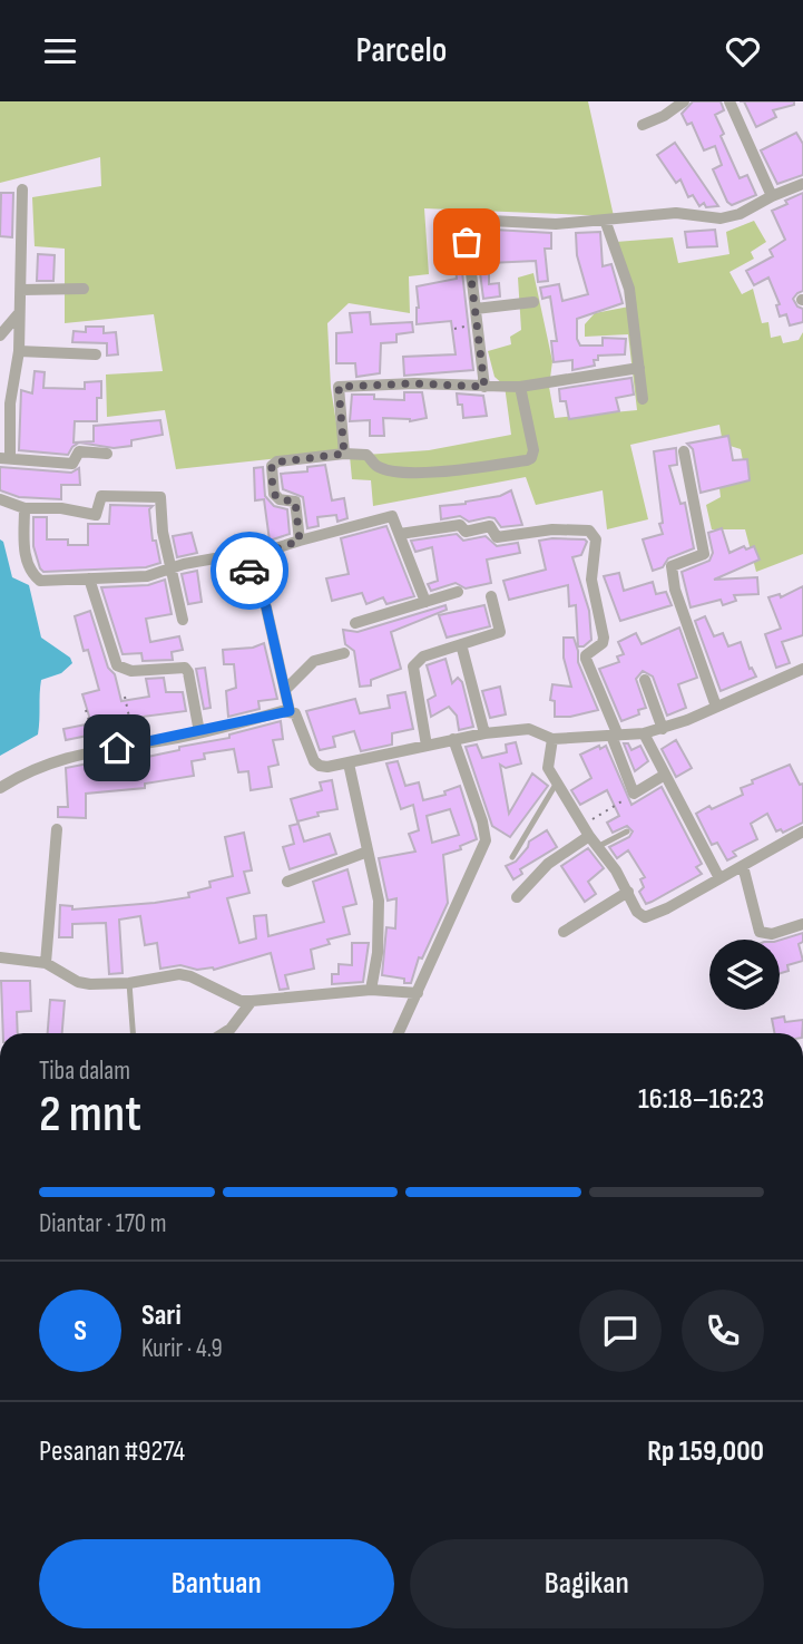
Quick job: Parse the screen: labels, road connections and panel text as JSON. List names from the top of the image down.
{
  "page": {
    "header": "Parcelo",
    "heading": ["2 mnt", "Tiba dalam", "16:18–16:23"],
    "panel": [
      "Sari",
      "Kurir · 4.9",
      "Pesanan #9274",
      "Rp 159,000"
    ],
    "bar": "Diantar · 170 m",
    "round": "S",
    "buttons": ["Bantuan", "Bagikan"]
  }
}
